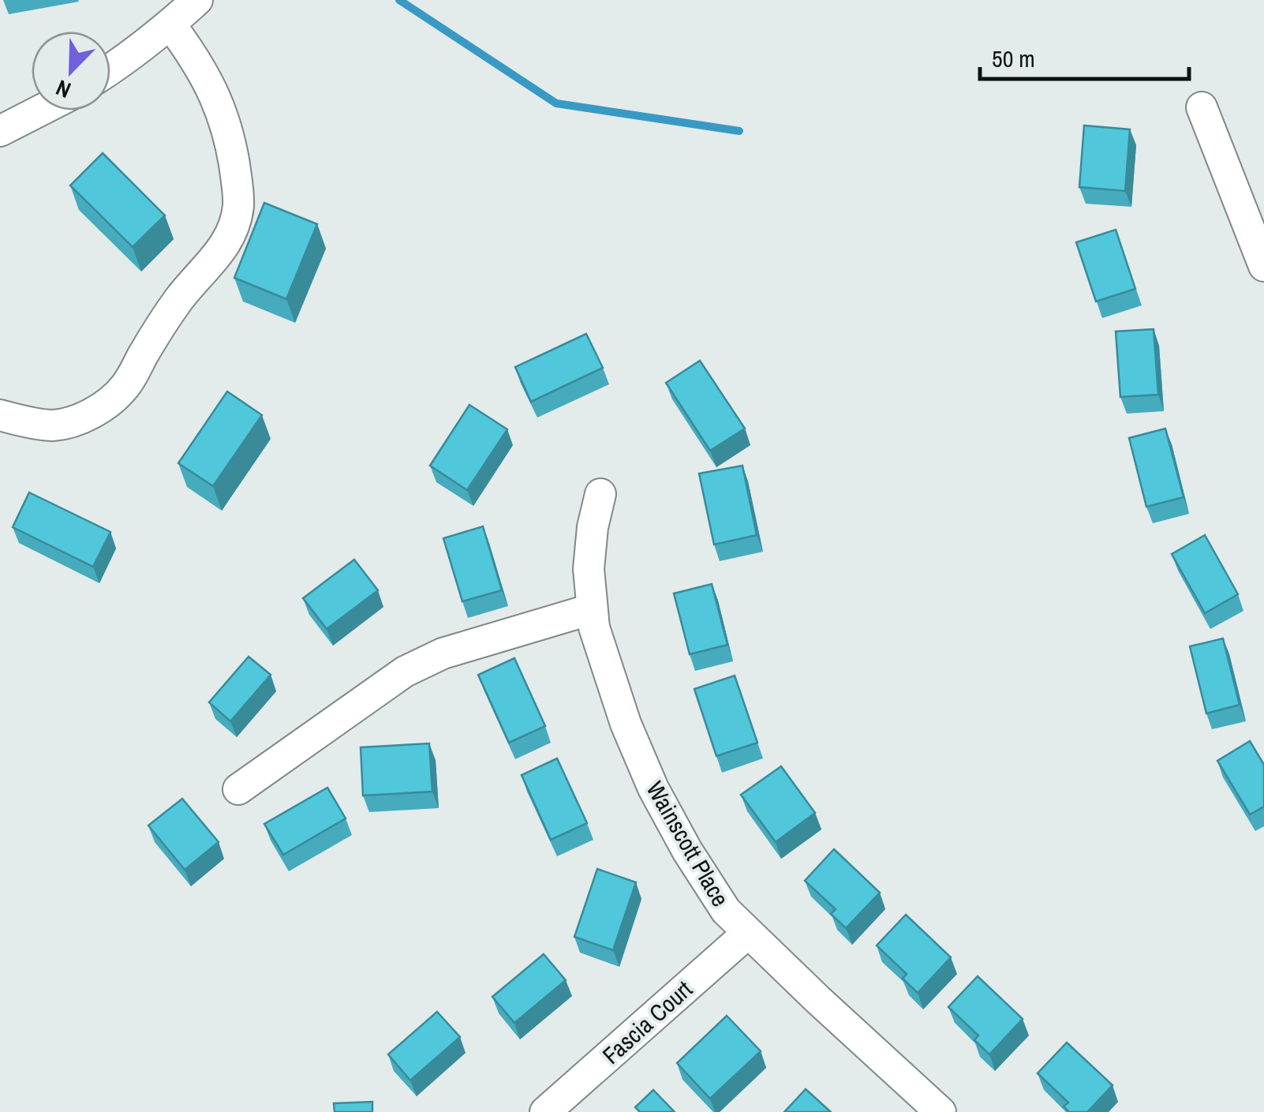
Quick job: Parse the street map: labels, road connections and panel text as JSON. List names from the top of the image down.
{
  "streets": {
    "street": ["Wainscott Place", "Fascia Court"]
  },
  "crossings": [
    ["Wainscott Place", "Fascia Court"]
  ],
  "scale_bar": "50 m",
  "north": "bottom left"
}
